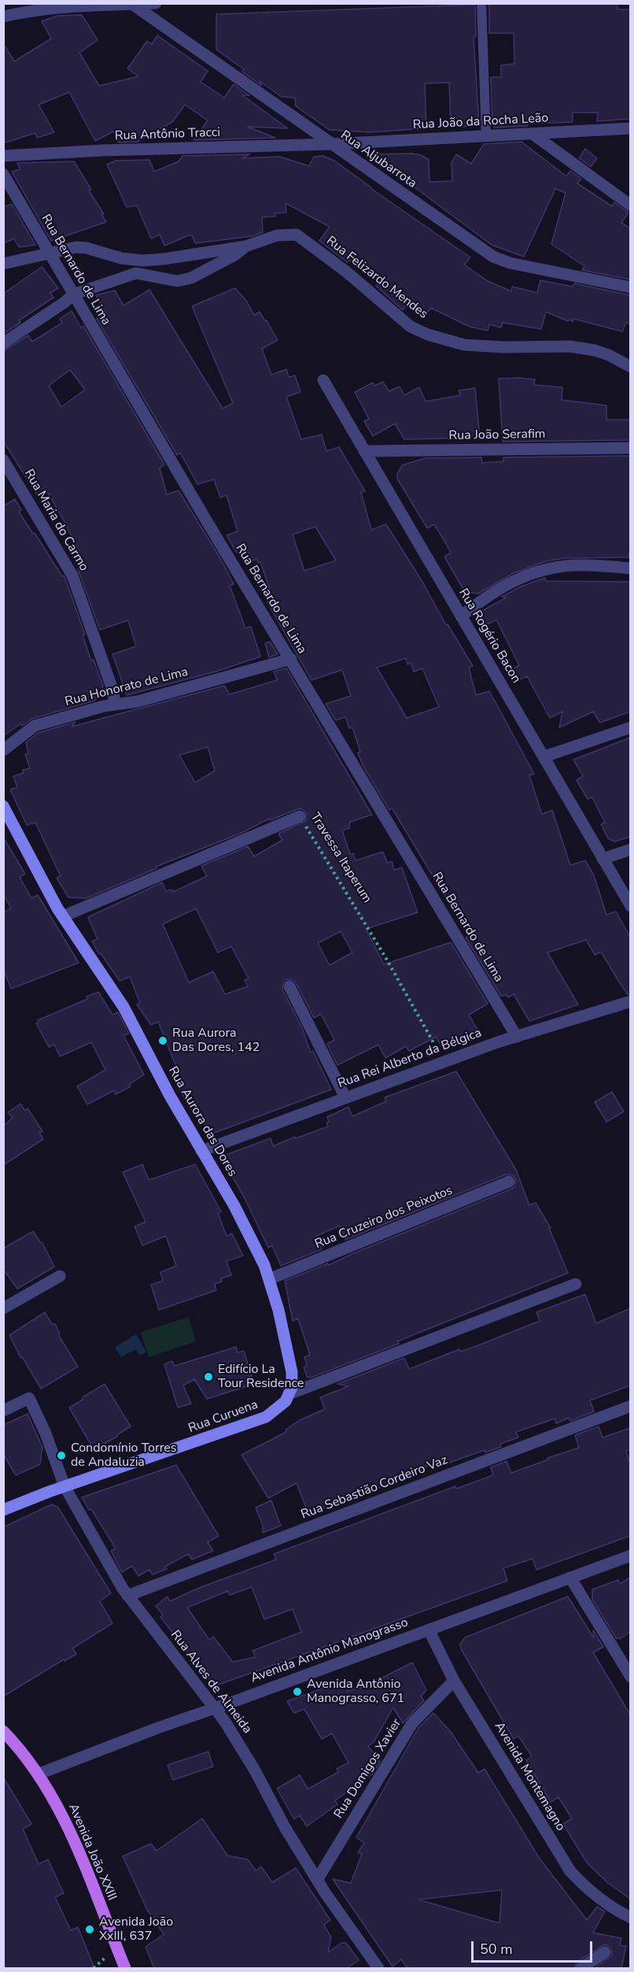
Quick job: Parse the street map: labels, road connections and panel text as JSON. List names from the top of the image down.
{
  "streets": {
    "main road": ["Rua Aurora das Dores", "Rua Curuena", "Avenida João XXIII"],
    "street": [
      "Rua João da Rocha Leão",
      "Rua Antônio Tracci",
      "Rua Aljubarrota",
      "Rua Bernardo de Lima",
      "Rua Felizardo Mendes",
      "Rua João Serafim",
      "Rua Maria do Carmo",
      "Rua Rogério Bacon",
      "Rua Honorato de Lima",
      "Travessa Itaperum",
      "Rua Rei Alberto da Bélgica",
      "Rua Cruzeiro dos Peixotos",
      "Rua Sebastião Cordeiro Vaz",
      "Avenida Antônio Manograsso",
      "Rua Alves de Almeida",
      "Rua Domigos Xavier",
      "Avenida Montemagno"
    ]
  },
  "crossings": [
    ["Rua João da Rocha Leão", "Rua Antônio Tracci"],
    ["Rua João da Rocha Leão", "Rua Aljubarrota"],
    ["Rua Antônio Tracci", "Rua Aljubarrota"],
    ["Rua Bernardo de Lima", "Rua Felizardo Mendes"],
    ["Rua Bernardo de Lima", "Rua Honorato de Lima"],
    ["Rua Bernardo de Lima", "Rua Rei Alberto da Bélgica"],
    ["Rua João Serafim", "Rua Rogério Bacon"],
    ["Rua Maria do Carmo", "Rua Honorato de Lima"],
    ["Travessa Itaperum", "Rua Rei Alberto da Bélgica"],
    ["Travessa Itaperum", "Rua Aurora das Dores"],
    ["Rua Rei Alberto da Bélgica", "Rua Aurora das Dores"],
    ["Rua Aurora das Dores", "Rua Cruzeiro dos Peixotos"],
    ["Rua Aurora das Dores", "Rua Curuena"],
    ["Rua Curuena", "Rua Alves de Almeida"],
    ["Rua Sebastião Cordeiro Vaz", "Rua Alves de Almeida"],
    ["Avenida Antônio Manograsso", "Rua Alves de Almeida"],
    ["Avenida Antônio Manograsso", "Avenida Montemagno"],
    ["Avenida Antônio Manograsso", "Avenida João XXIII"],
    ["Rua Alves de Almeida", "Rua Domigos Xavier"],
    ["Rua Domigos Xavier", "Avenida Montemagno"]
  ],
  "places": [
    "Rua Aurora Das Dores, 142",
    "Edifício La Tour Residence",
    "Condomínio Torres de Andaluzia",
    "Avenida Antônio Manograsso, 671",
    "Avenida João XxIII, 637"
  ],
  "scale_bar": "50 m"
}
